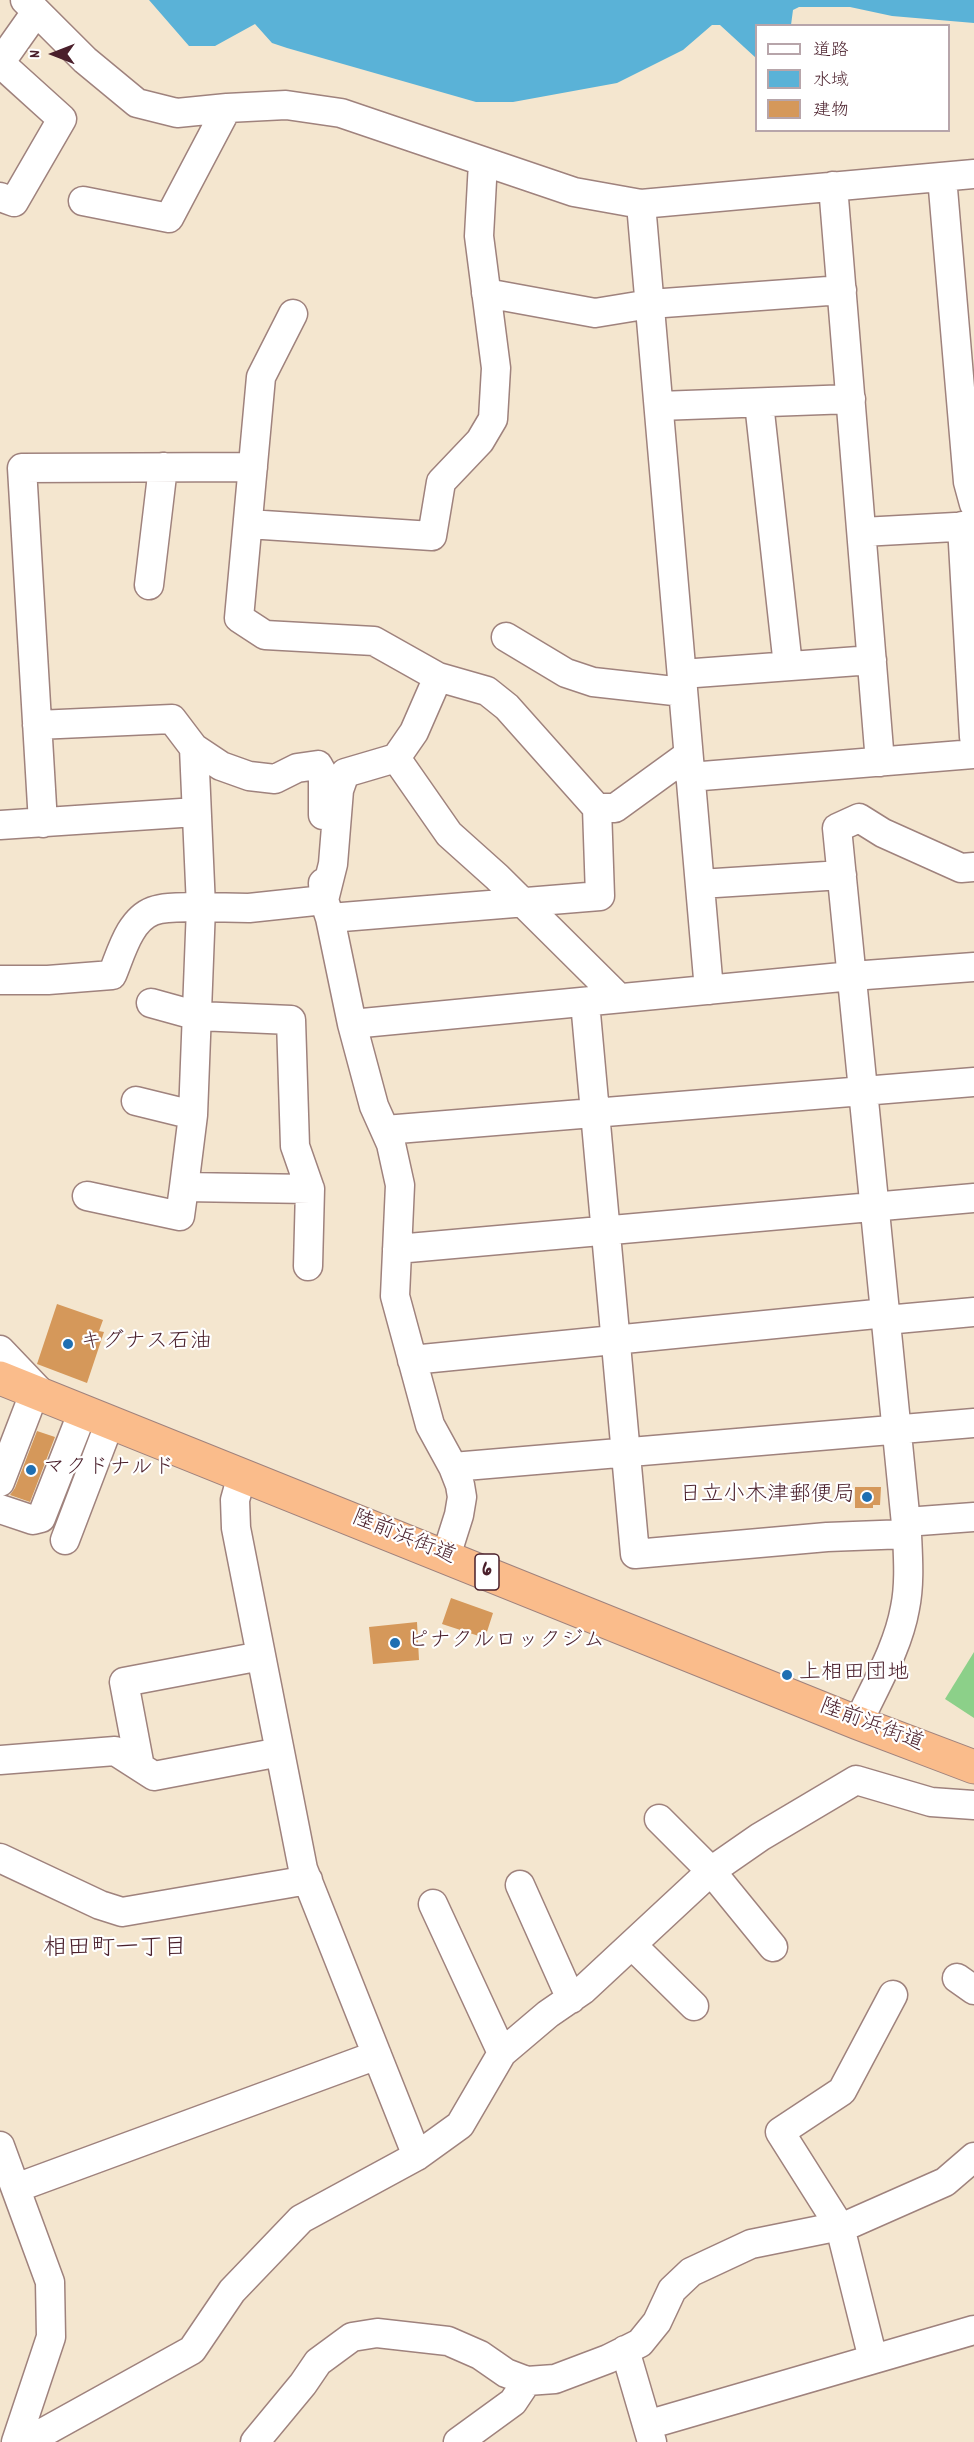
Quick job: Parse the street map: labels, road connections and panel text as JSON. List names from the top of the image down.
{
  "streets": {
    "highway": ["陸前浜街道", "6"]
  },
  "districts": ["相田町一丁目"],
  "places": [
    "キグナス石油",
    "マクドナルド",
    "日立小木津郵便局",
    "ピナクルロックジム",
    "上相田団地"
  ],
  "legend": ["道路", "水域", "建物"],
  "north": "left"
}
